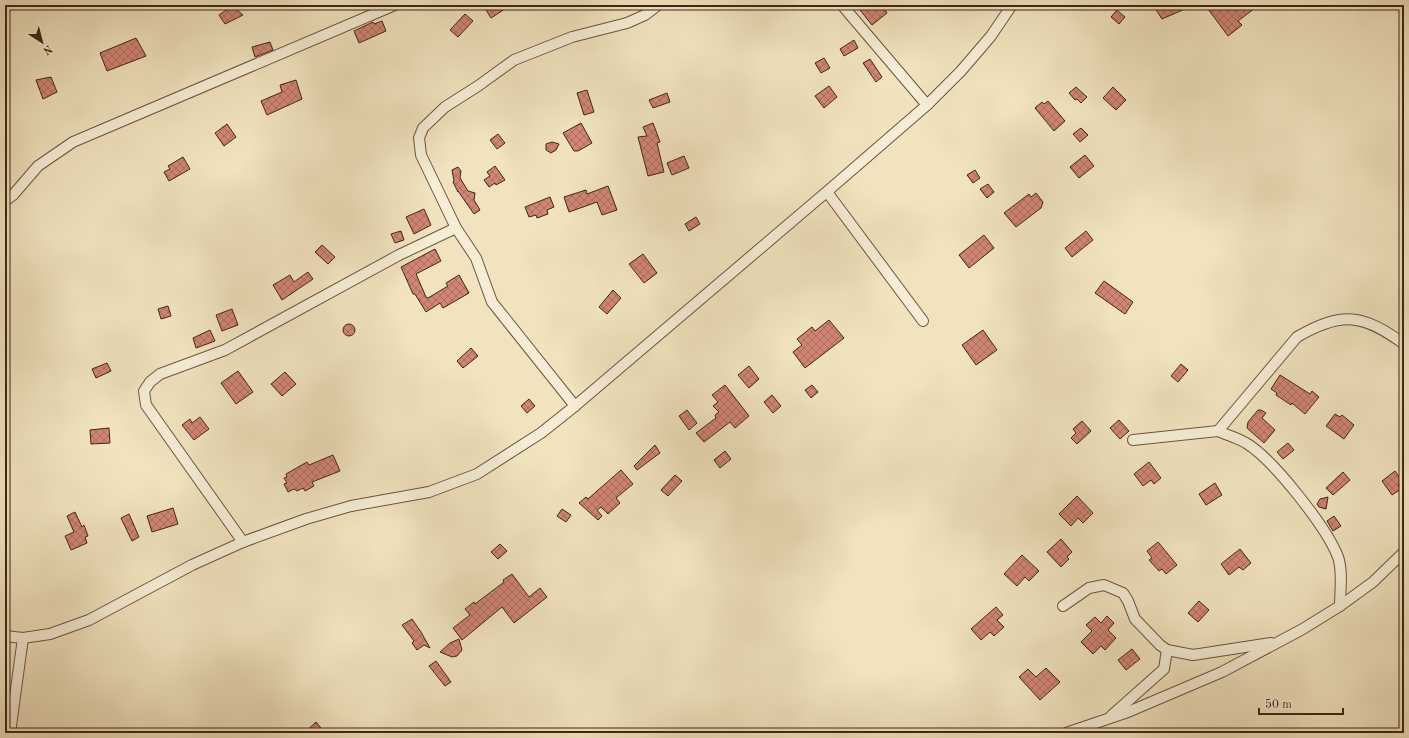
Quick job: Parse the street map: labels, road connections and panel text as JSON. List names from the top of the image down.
{
  "scale_bar": "50 m",
  "north": "bottom right"
}
